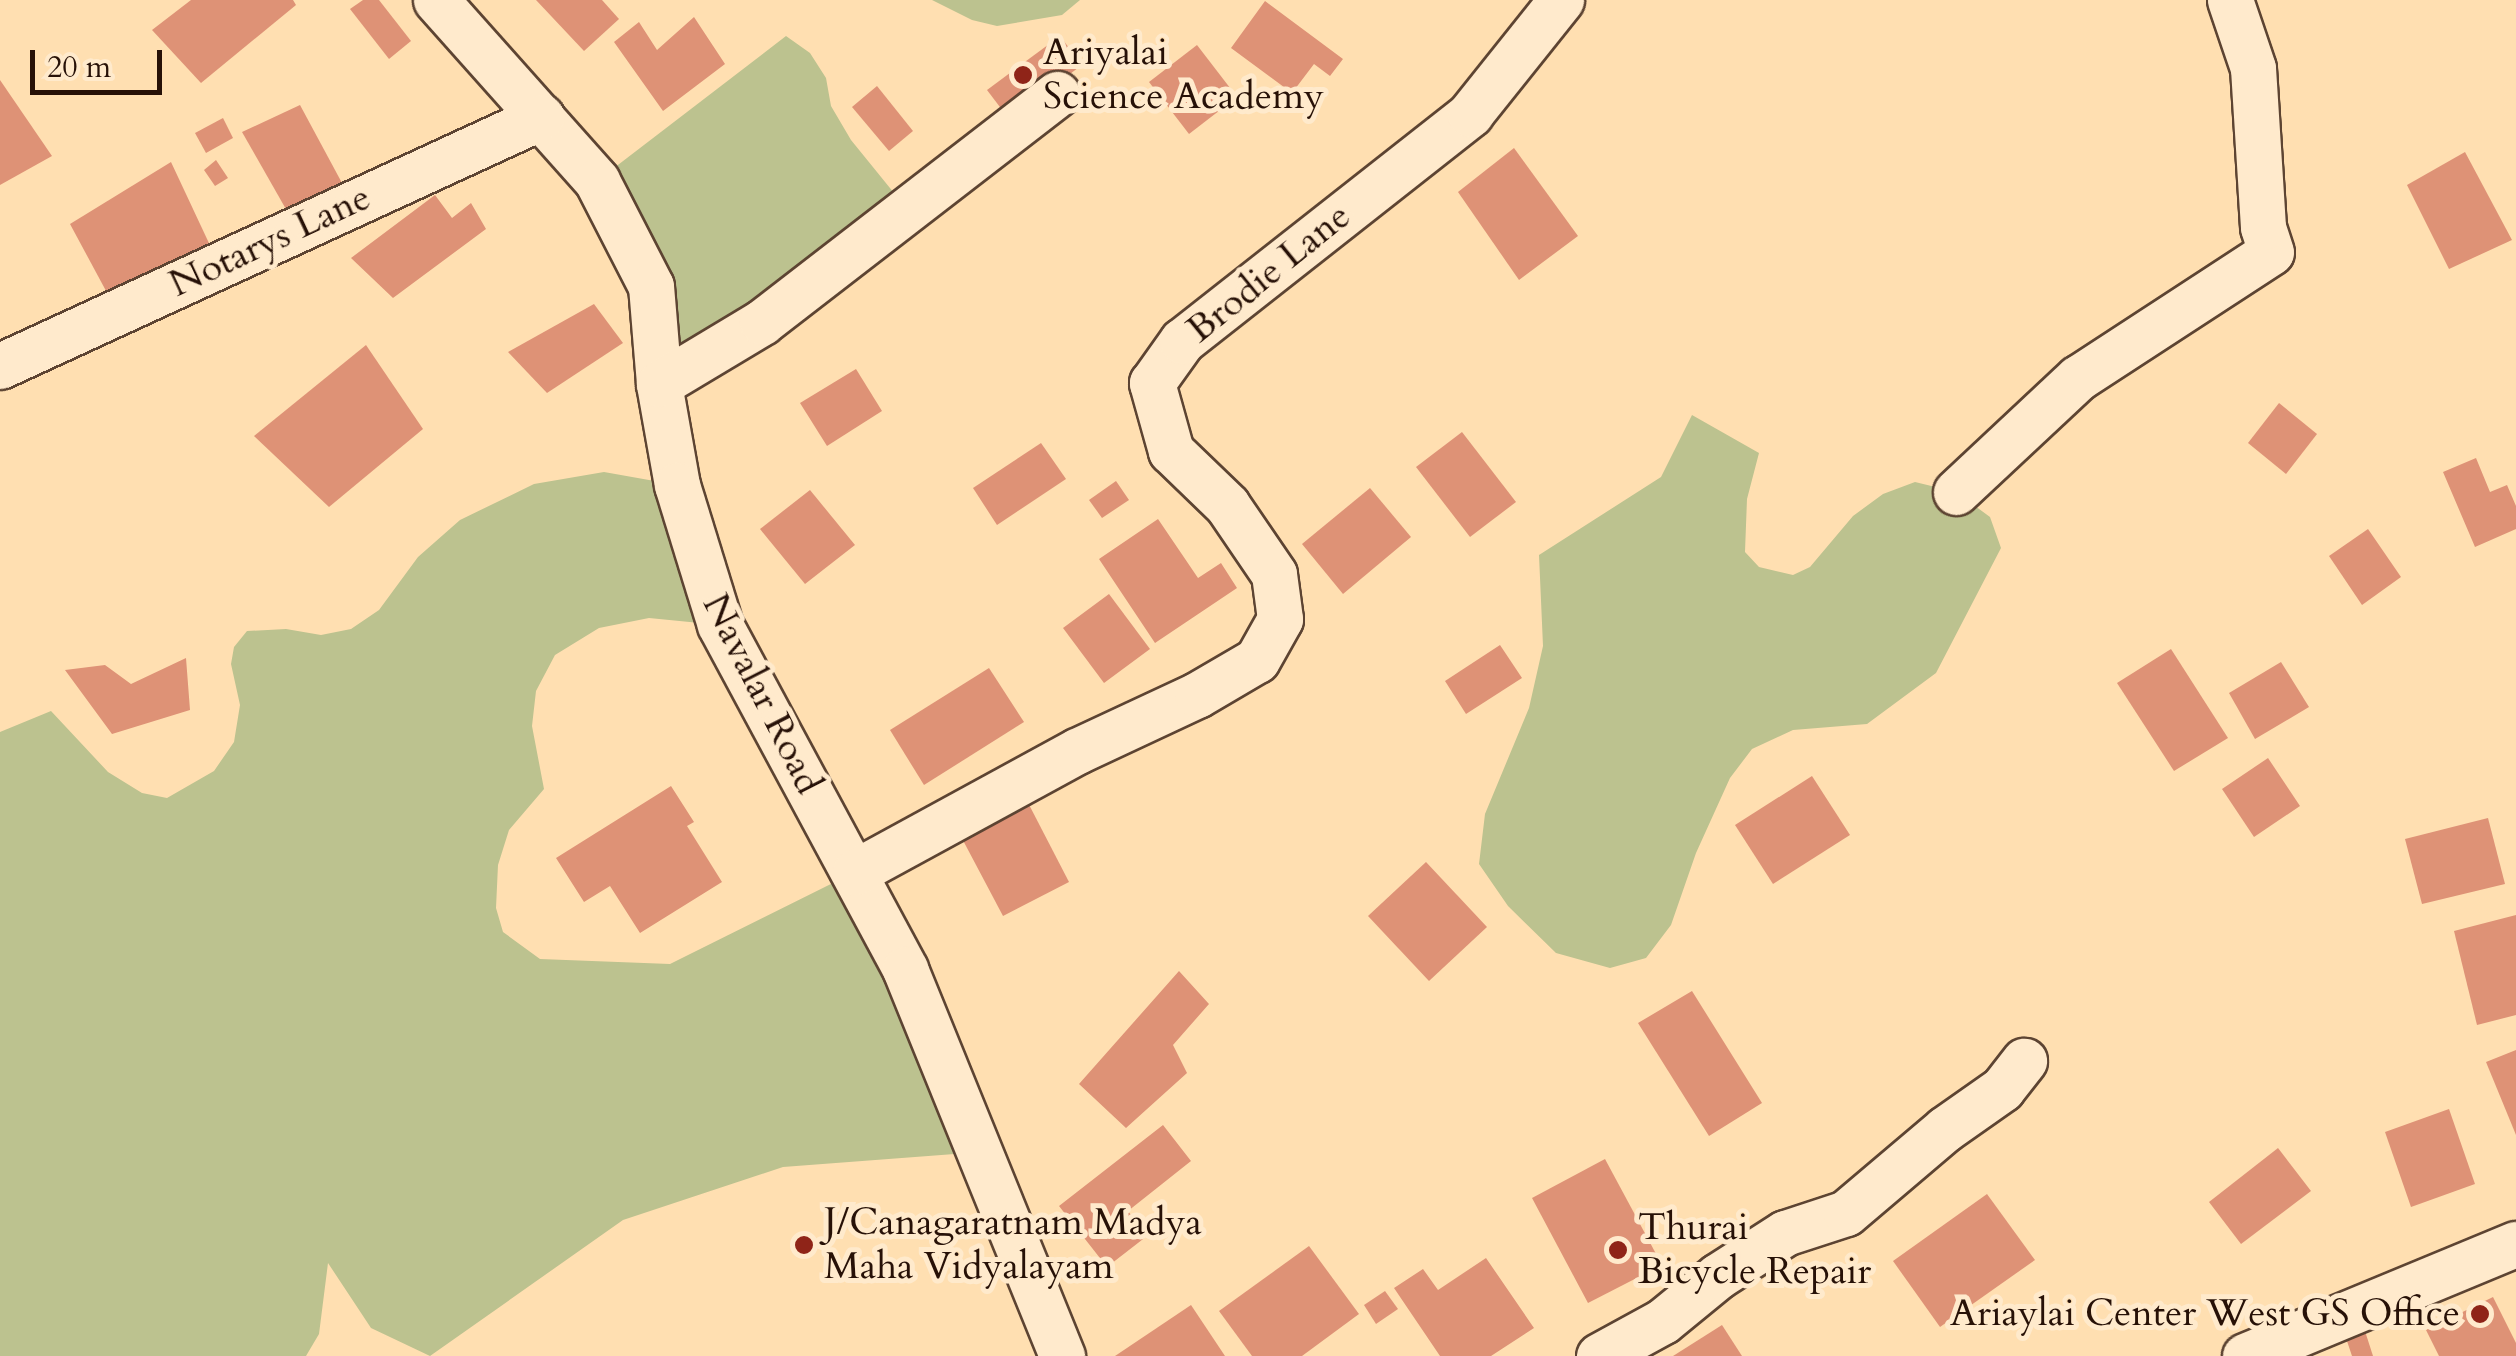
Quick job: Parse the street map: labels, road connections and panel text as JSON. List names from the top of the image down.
{
  "streets": {
    "street": ["Notarys Lane", "Brodie Lane", "Navalar Road"]
  },
  "crossings": [
    ["Notarys Lane", "Navalar Road"],
    ["Brodie Lane", "Navalar Road"]
  ],
  "places": [
    "Ariyalai Science Academy",
    "J/Canagaratnam Madya Maha Vidyalayam",
    "Thurai Bicycle Repair",
    "Ariaylai Center West GS Office"
  ],
  "scale_bar": "20 m"
}
